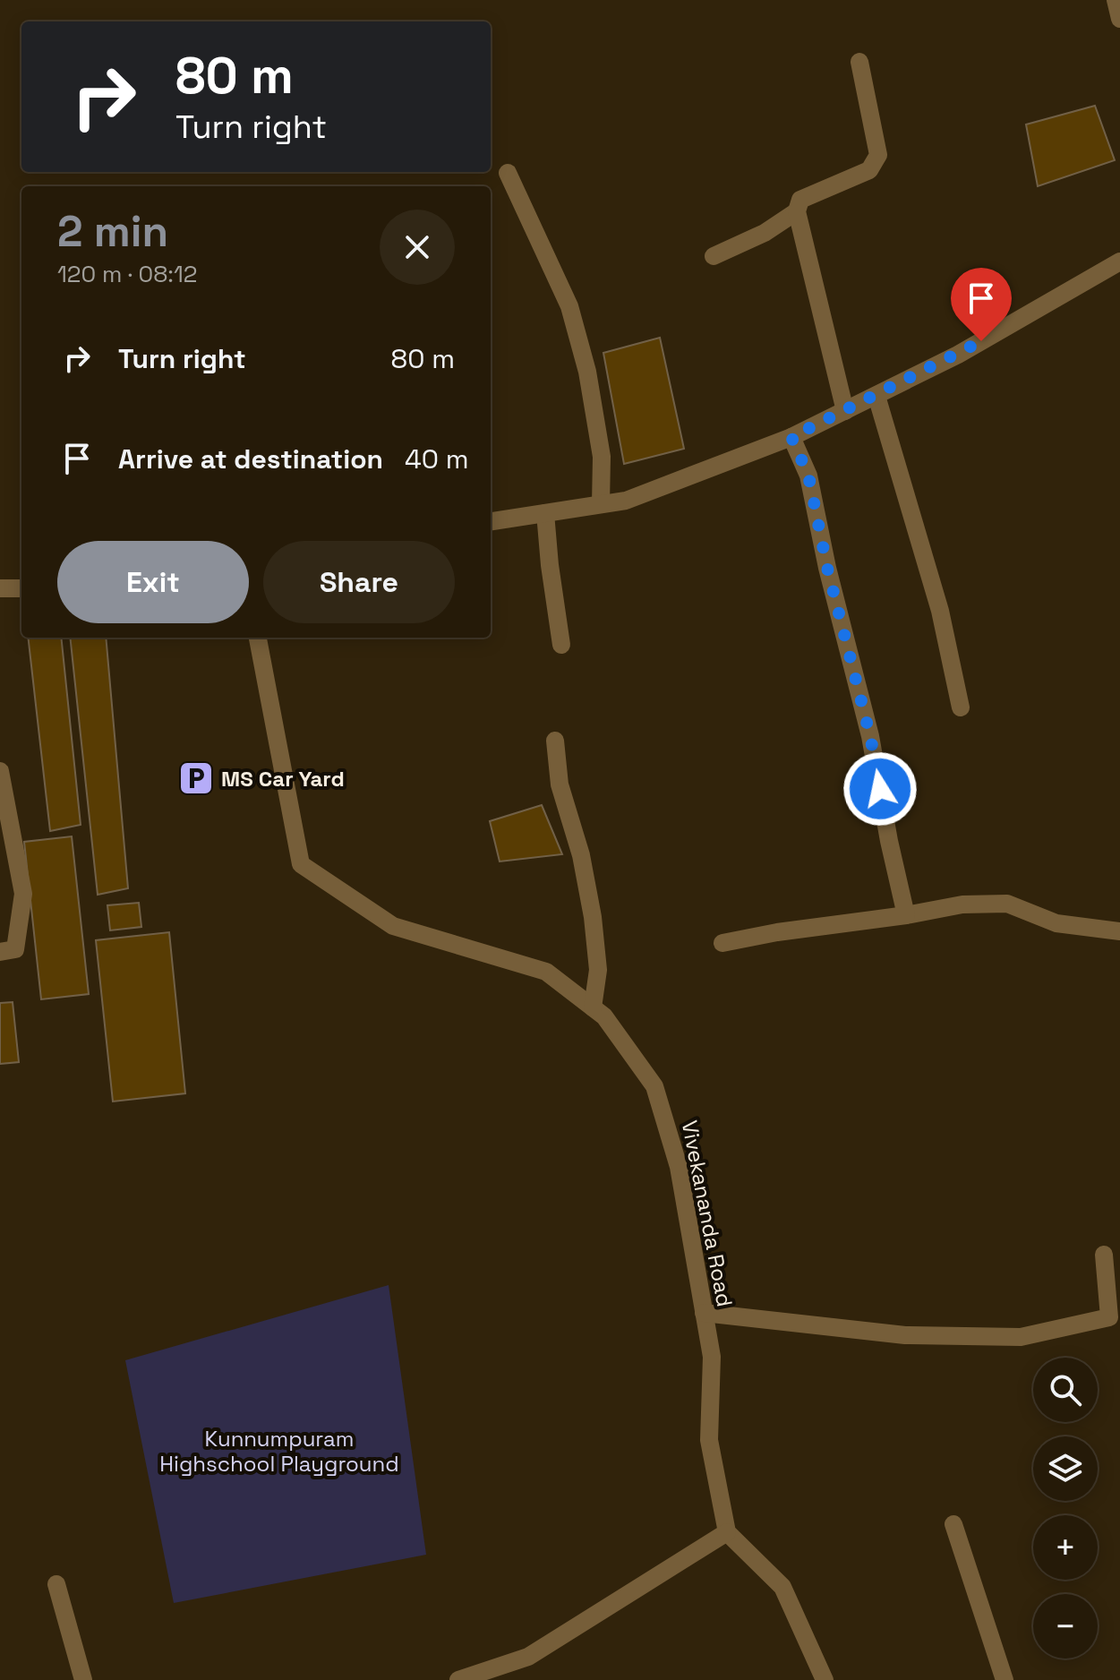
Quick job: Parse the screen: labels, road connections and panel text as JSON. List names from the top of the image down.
{
  "streets": {
    "street": ["Vivekananda Road"]
  },
  "parks": ["Kunnumpuram Highschool Playground"],
  "places": {
    "parking": ["MS Car Yard"]
  },
  "page": {
    "turn": ["80 m", "Turn right"],
    "heading": ["2 min", "120 m · 08:12"],
    "list": [
      {
        "name": "Turn right",
        "value": "80 m"
      },
      {
        "name": "Arrive at destination",
        "value": "40 m"
      }
    ],
    "buttons": ["Exit", "Share"],
    "map_buttons": ["+", "−"]
  }
}
